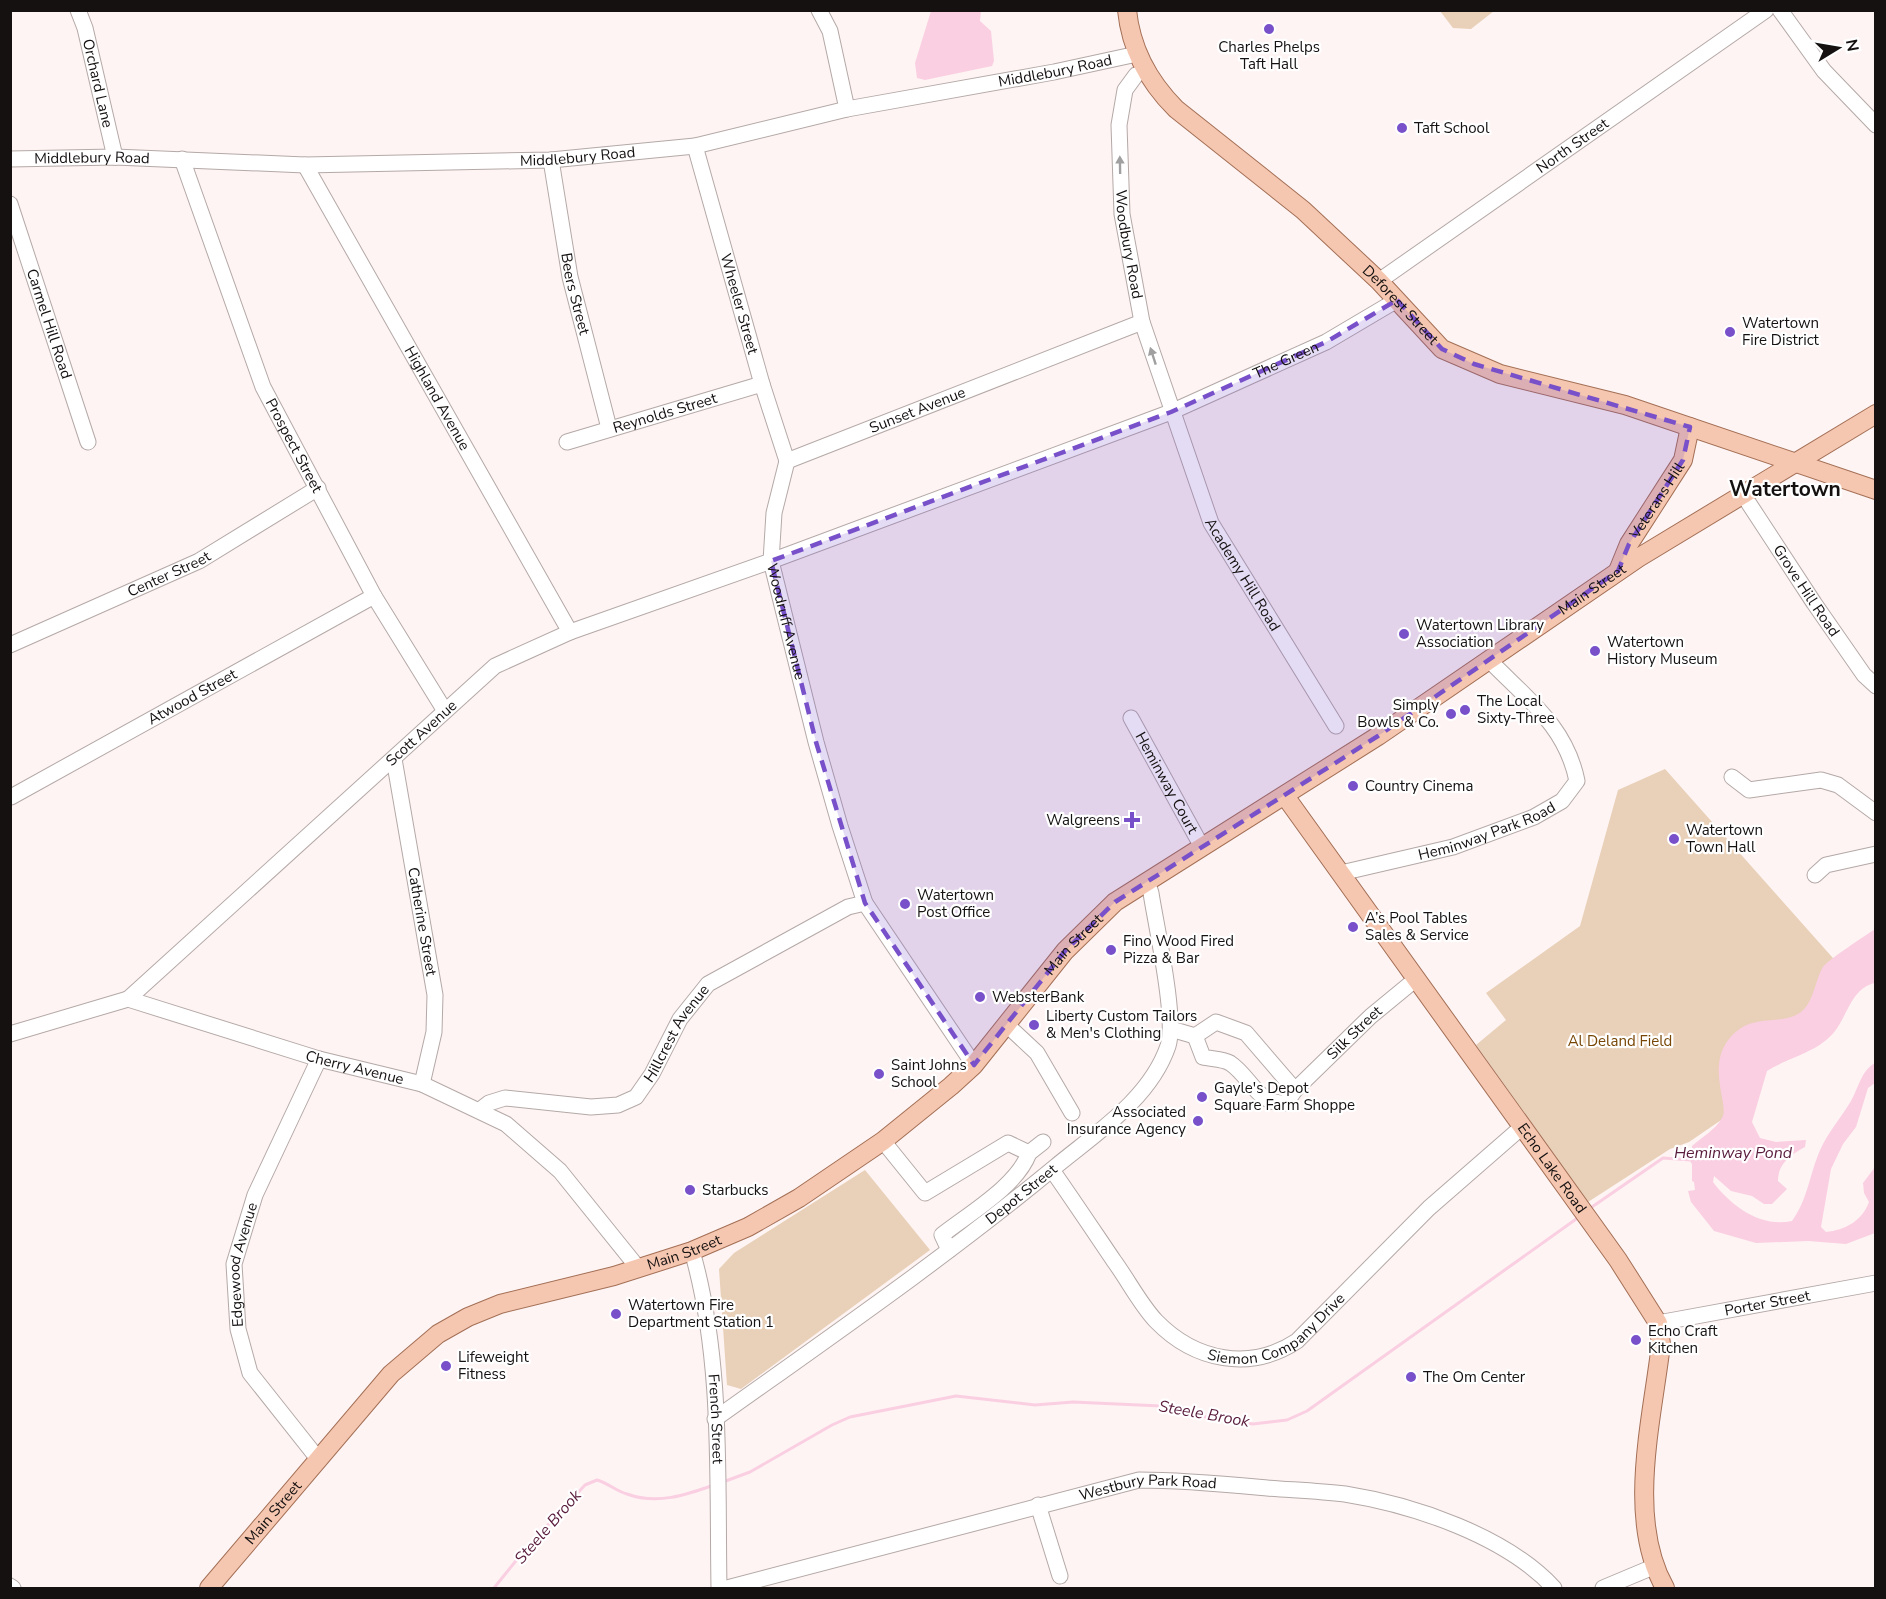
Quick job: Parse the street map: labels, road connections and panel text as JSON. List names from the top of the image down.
{
  "streets": {
    "main road": [
      "Deforest Street",
      "Veterans Hill",
      "Main Street",
      "Echo Lake Road"
    ],
    "street": [
      "Middlebury Road",
      "Orchard Lane",
      "North Street",
      "Woodbury Road",
      "Beers Street",
      "Wheeler Street",
      "Carmel Hill Road",
      "The Green",
      "Highland Avenue",
      "Sunset Avenue",
      "Reynolds Street",
      "Prospect Street",
      "Center Street",
      "Academy Hill Road",
      "Grove Hill Road",
      "Woodruff Avenue",
      "Atwood Street",
      "Scott Avenue",
      "Heminway Court",
      "Heminway Park Road",
      "Catherine Street",
      "Silk Street",
      "Hillcrest Avenue",
      "Cherry Avenue",
      "Depot Street",
      "Edgewood Avenue",
      "Porter Street",
      "Siemon Company Drive",
      "French Street",
      "Westbury Park Road"
    ]
  },
  "crossings": [
    ["Middlebury Road", "Orchard Lane"],
    ["Middlebury Road", "Beers Street"],
    ["Middlebury Road", "Wheeler Street"],
    ["Middlebury Road", "Highland Avenue"],
    ["Middlebury Road", "Prospect Street"],
    ["North Street", "Deforest Street"],
    ["Woodbury Road", "The Green"],
    ["Woodbury Road", "Sunset Avenue"],
    ["Woodbury Road", "Academy Hill Road"],
    ["Woodbury Road", "Woodruff Avenue"],
    ["Beers Street", "Reynolds Street"],
    ["Wheeler Street", "Sunset Avenue"],
    ["Wheeler Street", "Reynolds Street"],
    ["Deforest Street", "The Green"],
    ["Deforest Street", "Veterans Hill"],
    ["Deforest Street", "Main Street"],
    ["The Green", "Academy Hill Road"],
    ["The Green", "Woodruff Avenue"],
    ["Highland Avenue", "Scott Avenue"],
    ["Prospect Street", "Center Street"],
    ["Prospect Street", "Atwood Street"],
    ["Prospect Street", "Scott Avenue"],
    ["Veterans Hill", "Main Street"],
    ["Academy Hill Road", "Woodruff Avenue"],
    ["Main Street", "Grove Hill Road"],
    ["Main Street", "Woodruff Avenue"],
    ["Main Street", "Heminway Court"],
    ["Main Street", "Heminway Park Road"],
    ["Main Street", "Cherry Avenue"],
    ["Main Street", "Echo Lake Road"],
    ["Main Street", "Depot Street"],
    ["Main Street", "Edgewood Avenue"],
    ["Main Street", "French Street"],
    ["Woodruff Avenue", "Scott Avenue"],
    ["Woodruff Avenue", "Hillcrest Avenue"],
    ["Scott Avenue", "Catherine Street"],
    ["Scott Avenue", "Cherry Avenue"],
    ["Heminway Park Road", "Echo Lake Road"],
    ["Catherine Street", "Cherry Avenue"],
    ["Silk Street", "Echo Lake Road"],
    ["Hillcrest Avenue", "Cherry Avenue"],
    ["Cherry Avenue", "Edgewood Avenue"],
    ["Echo Lake Road", "Porter Street"],
    ["Echo Lake Road", "Siemon Company Drive"],
    ["Depot Street", "Siemon Company Drive"],
    ["Depot Street", "French Street"]
  ],
  "one_way": ["Woodbury Road"],
  "districts": ["Watertown"],
  "water": ["Heminway Pond", "Steele Brook"],
  "parks": ["Al Deland Field"],
  "places": {
    "other": [
      "Charles Phelps Taft Hall",
      "Taft School",
      "Watertown Fire District",
      "Watertown Library Association",
      "Watertown History Museum",
      "The Local Sixty-Three",
      "Simply Bowls & Co.",
      "Country Cinema",
      "Watertown Town Hall",
      "Watertown Post Office",
      "A’s Pool Tables Sales & Service",
      "Fino Wood Fired Pizza & Bar",
      "WebsterBank",
      "Liberty Custom Tailors & Men's Clothing",
      "Saint Johns School",
      "Gayle's Depot Square Farm Shoppe",
      "Associated Insurance Agency",
      "Starbucks",
      "Watertown Fire Department Station 1",
      "Echo Craft Kitchen",
      "Lifeweight Fitness",
      "The Om Center"
    ],
    "health": ["Walgreens"]
  },
  "north": "right"
}
